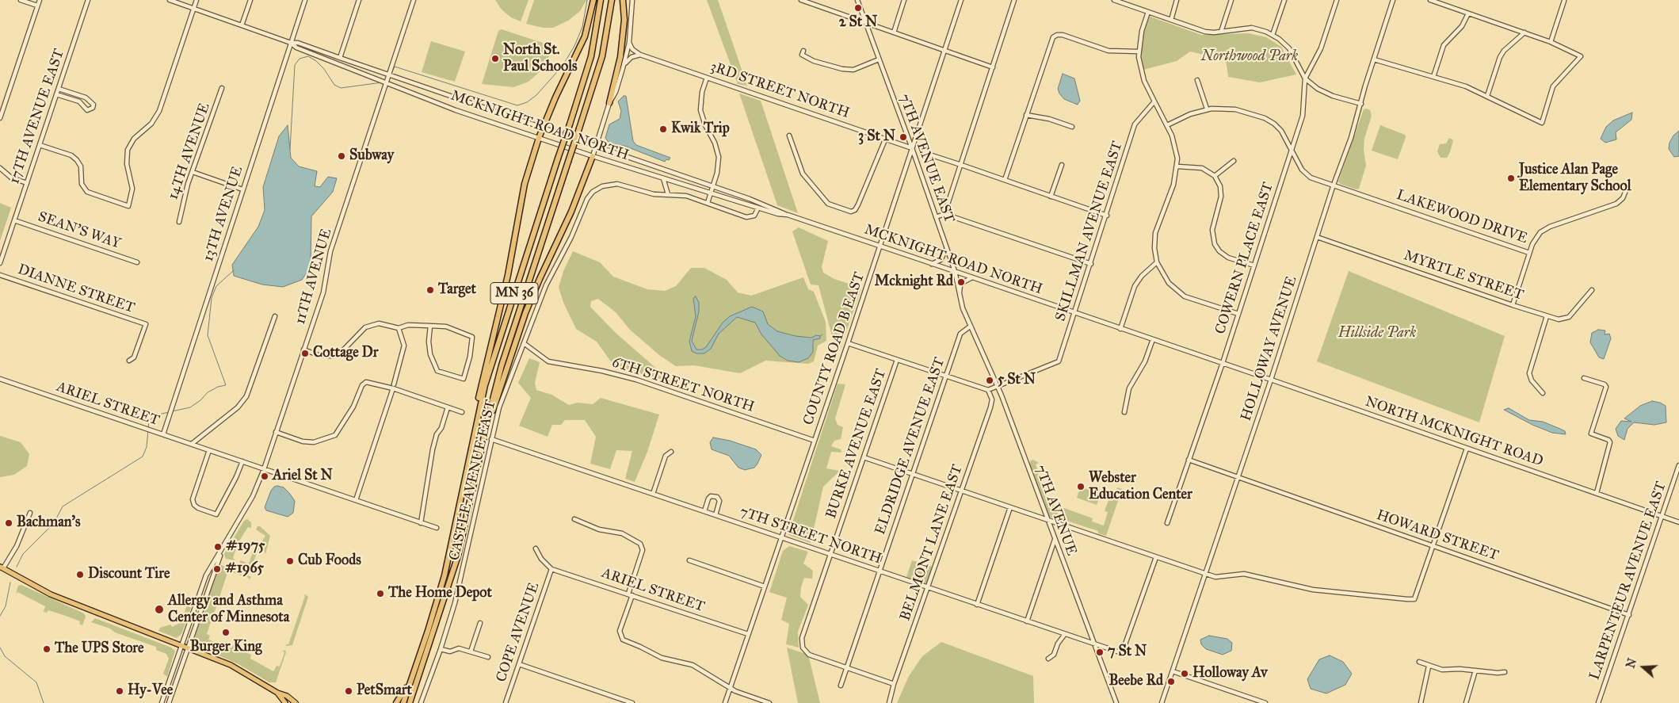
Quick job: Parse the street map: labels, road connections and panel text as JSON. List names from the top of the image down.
{
  "streets": {
    "highway": ["MN 36"],
    "street": [
      "3RD STREET NORTH",
      "17TH AVENUE EAST",
      "MCKNIGHT ROAD NORTH",
      "14TH AVENUE",
      "7TH AVENUE EAST",
      "13TH AVENUE",
      "LAKEWOOD DRIVE",
      "SEAN'S WAY",
      "SKILLMAN AVENUE EAST",
      "COWERN PLACE EAST",
      "MYRTLE STREET",
      "11TH AVENUE",
      "DIANNE STREET",
      "COUNTY ROAD B EAST",
      "HOLLOWAY AVENUE",
      "6TH STREET NORTH",
      "ARIEL STREET",
      "NORTH MCKNIGHT ROAD",
      "BURKE AVENUE EAST",
      "ELDRIDGE AVENUE EAST",
      "CASTLE AVENUE EAST",
      "7TH AVENUE",
      "7TH STREET NORTH",
      "HOWARD STREET",
      "BELMONT LANE EAST",
      "LARPENTEUR AVENUE EAST",
      "COPE AVENUE"
    ]
  },
  "crossings": [
    ["3RD STREET NORTH", "7TH AVENUE EAST"],
    ["3RD STREET NORTH", "COUNTY ROAD B EAST"],
    ["17TH AVENUE EAST", "SEAN'S WAY"],
    ["MCKNIGHT ROAD NORTH", "7TH AVENUE EAST"],
    ["MCKNIGHT ROAD NORTH", "13TH AVENUE"],
    ["MCKNIGHT ROAD NORTH", "SKILLMAN AVENUE EAST"],
    ["MCKNIGHT ROAD NORTH", "11TH AVENUE"],
    ["MCKNIGHT ROAD NORTH", "COUNTY ROAD B EAST"],
    ["MCKNIGHT ROAD NORTH", "NORTH MCKNIGHT ROAD"],
    ["MCKNIGHT ROAD NORTH", "CASTLE AVENUE EAST"],
    ["7TH AVENUE EAST", "COUNTY ROAD B EAST"],
    ["7TH AVENUE EAST", "ELDRIDGE AVENUE EAST"],
    ["7TH AVENUE EAST", "7TH AVENUE"],
    ["13TH AVENUE", "ARIEL STREET"],
    ["LAKEWOOD DRIVE", "COWERN PLACE EAST"],
    ["LAKEWOOD DRIVE", "HOLLOWAY AVENUE"],
    ["SKILLMAN AVENUE EAST", "7TH AVENUE"],
    ["SKILLMAN AVENUE EAST", "BELMONT LANE EAST"],
    ["COWERN PLACE EAST", "NORTH MCKNIGHT ROAD"],
    ["COWERN PLACE EAST", "HOWARD STREET"],
    ["MYRTLE STREET", "HOLLOWAY AVENUE"],
    ["11TH AVENUE", "ARIEL STREET"],
    ["COUNTY ROAD B EAST", "6TH STREET NORTH"],
    ["COUNTY ROAD B EAST", "ARIEL STREET"],
    ["COUNTY ROAD B EAST", "7TH STREET NORTH"],
    ["HOLLOWAY AVENUE", "NORTH MCKNIGHT ROAD"],
    ["HOLLOWAY AVENUE", "HOWARD STREET"],
    ["6TH STREET NORTH", "CASTLE AVENUE EAST"],
    ["ARIEL STREET", "COPE AVENUE"],
    ["NORTH MCKNIGHT ROAD", "LARPENTEUR AVENUE EAST"],
    ["BURKE AVENUE EAST", "ELDRIDGE AVENUE EAST"],
    ["BURKE AVENUE EAST", "7TH STREET NORTH"],
    ["ELDRIDGE AVENUE EAST", "7TH AVENUE"],
    ["ELDRIDGE AVENUE EAST", "7TH STREET NORTH"],
    ["CASTLE AVENUE EAST", "7TH STREET NORTH"],
    ["7TH AVENUE", "7TH STREET NORTH"],
    ["7TH STREET NORTH", "BELMONT LANE EAST"],
    ["HOWARD STREET", "LARPENTEUR AVENUE EAST"]
  ],
  "parks": ["Northwood Park", "Hillside Park"],
  "places": [
    "2 St N",
    "North St. Paul Schools",
    "Kwik Trip",
    "3 St N",
    "Subway",
    "Justice Alan Page Elementary School",
    "Mcknight Rd",
    "Target",
    "Cottage Dr",
    "5 St N",
    "Ariel St N",
    "Webster Education Center",
    "Bachman's",
    "#1975",
    "Cub Foods",
    "#1965",
    "Discount Tire",
    "The Home Depot",
    "Allergy and Asthma Center of Minnesota",
    "Burger King",
    "The UPS Store",
    "7 St N",
    "Holloway Av",
    "Beebe Rd",
    "Hy-Vee",
    "PetSmart"
  ],
  "north": "left"
}
